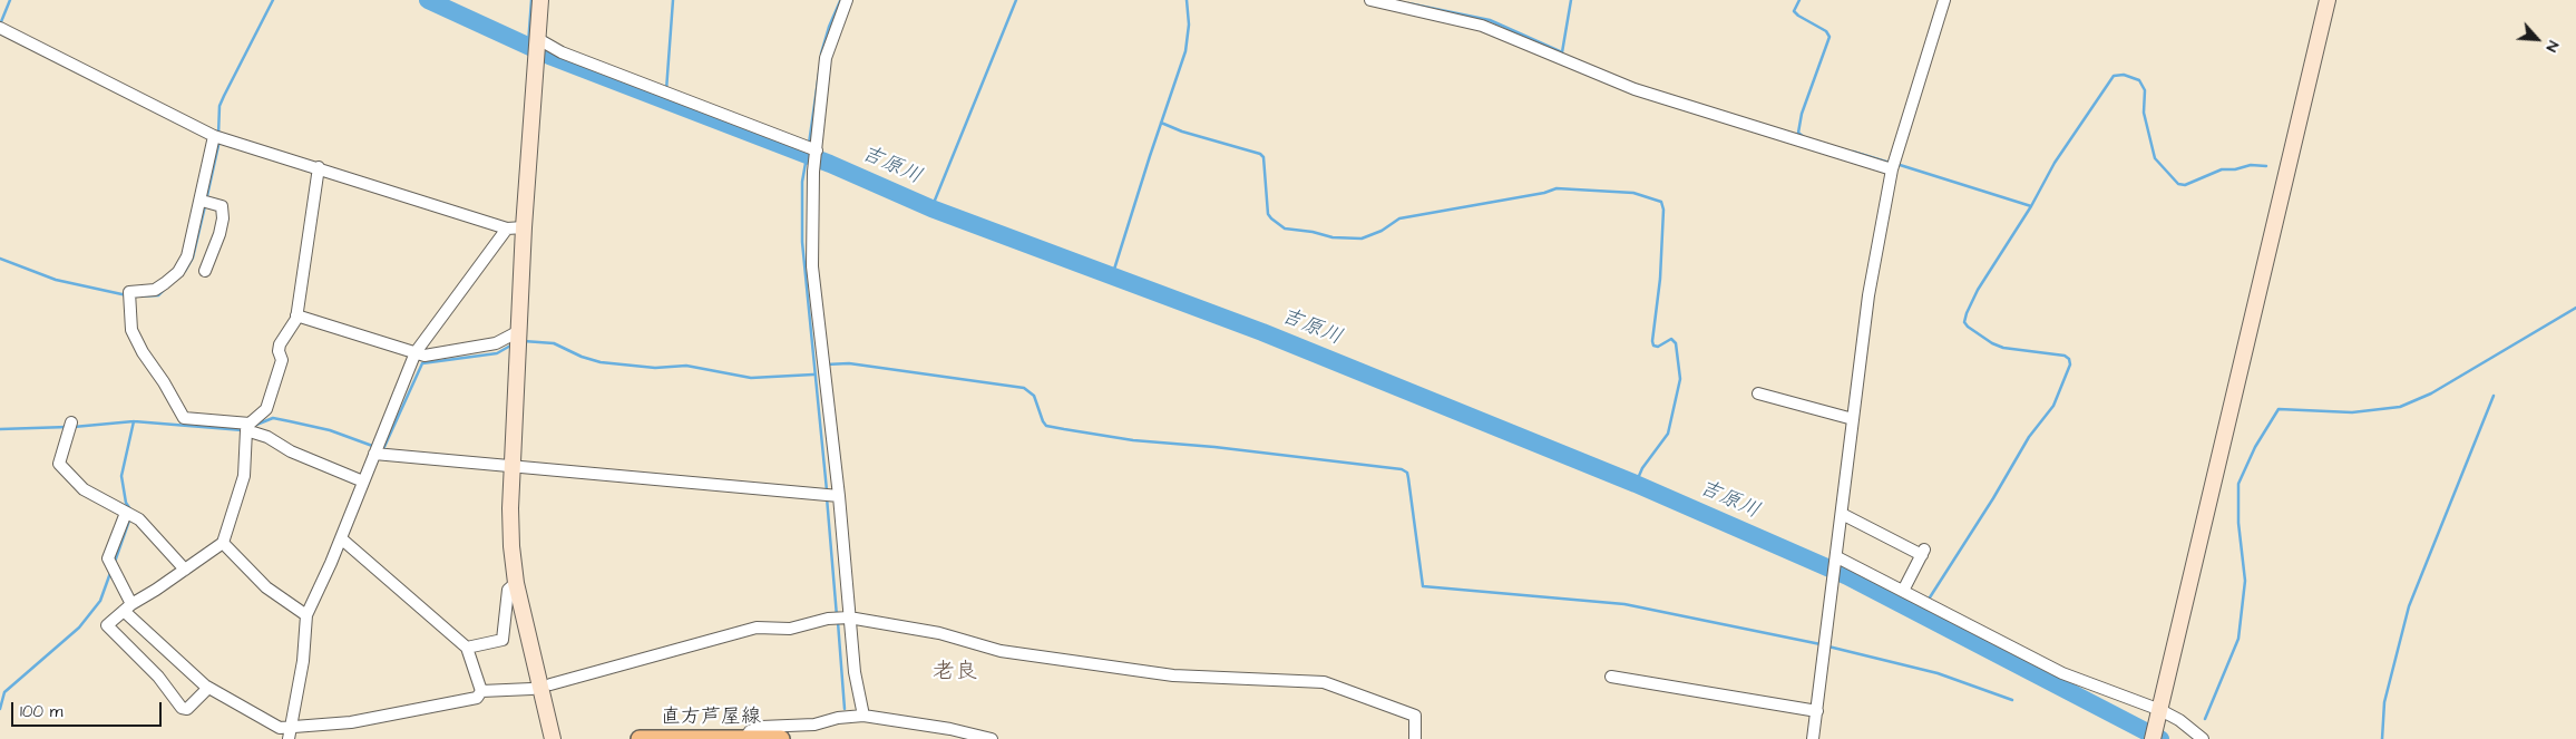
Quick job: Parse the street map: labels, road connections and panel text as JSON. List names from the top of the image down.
{
  "streets": {
    "main road": ["直方芦屋線"]
  },
  "districts": ["老良"],
  "water": ["吉原川"],
  "scale_bar": "100 m",
  "north": "bottom right"
}
